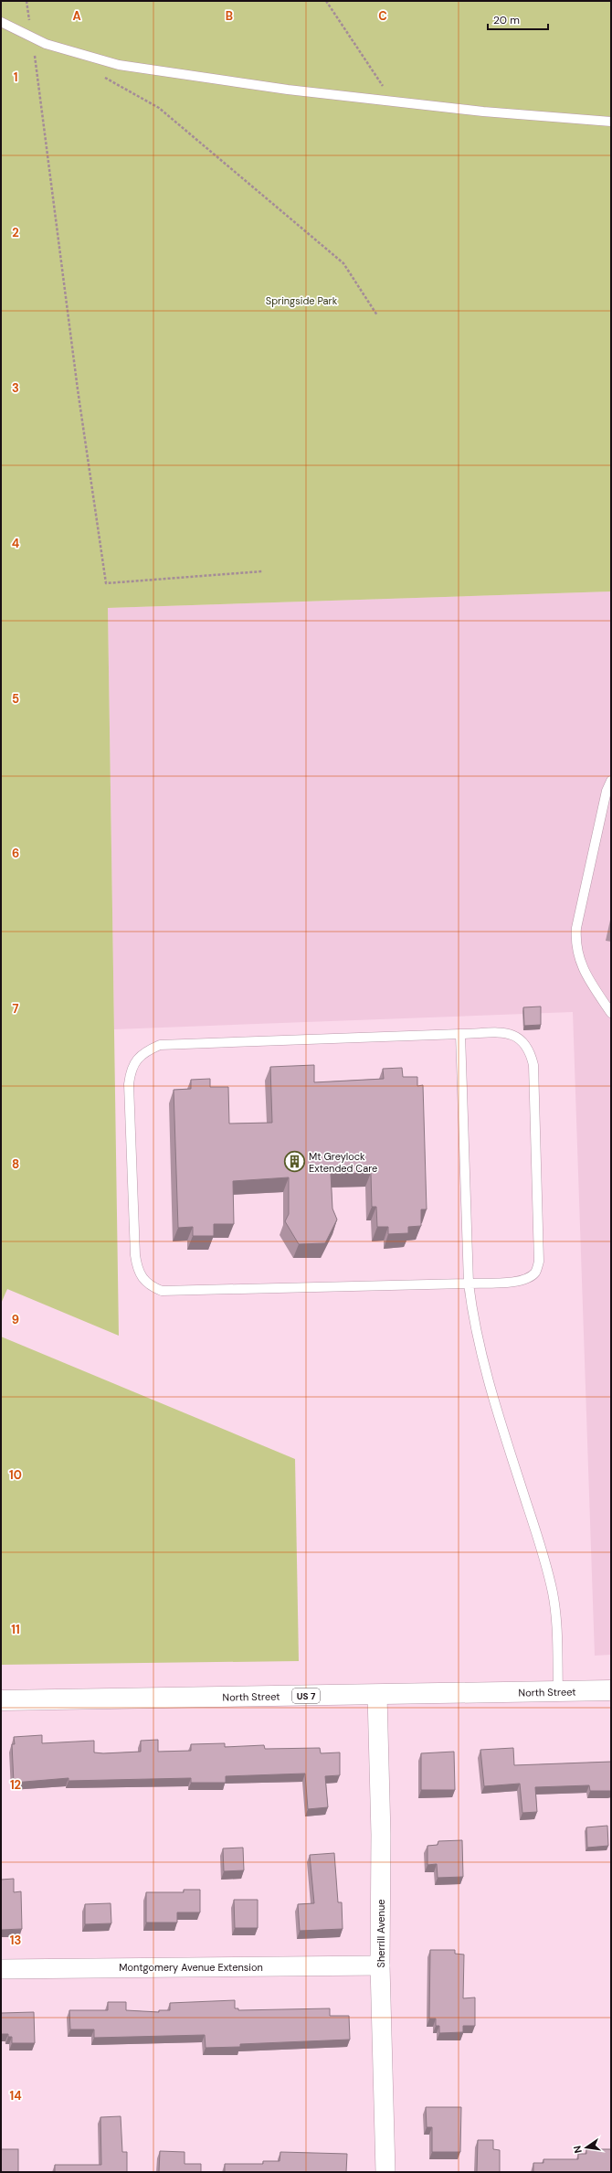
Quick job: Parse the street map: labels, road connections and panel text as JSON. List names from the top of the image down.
{
  "streets": {
    "main road": ["North Street", "US 7"],
    "street": ["Sherrill Avenue", "Montgomery Avenue Extension"]
  },
  "crossings": [
    ["North Street", "Sherrill Avenue"],
    ["Sherrill Avenue", "Montgomery Avenue Extension"]
  ],
  "parks": ["Springside Park"],
  "places": {
    "building": ["Mt Greylock Extended Care"]
  },
  "scale_bar": "20 m",
  "north": "left",
  "grid": {
    "columns": ["A", "B", "C"],
    "rows": [
      "1",
      "2",
      "3",
      "4",
      "5",
      "6",
      "7",
      "8",
      "9",
      "10",
      "11",
      "12",
      "13",
      "14"
    ]
  }
}
